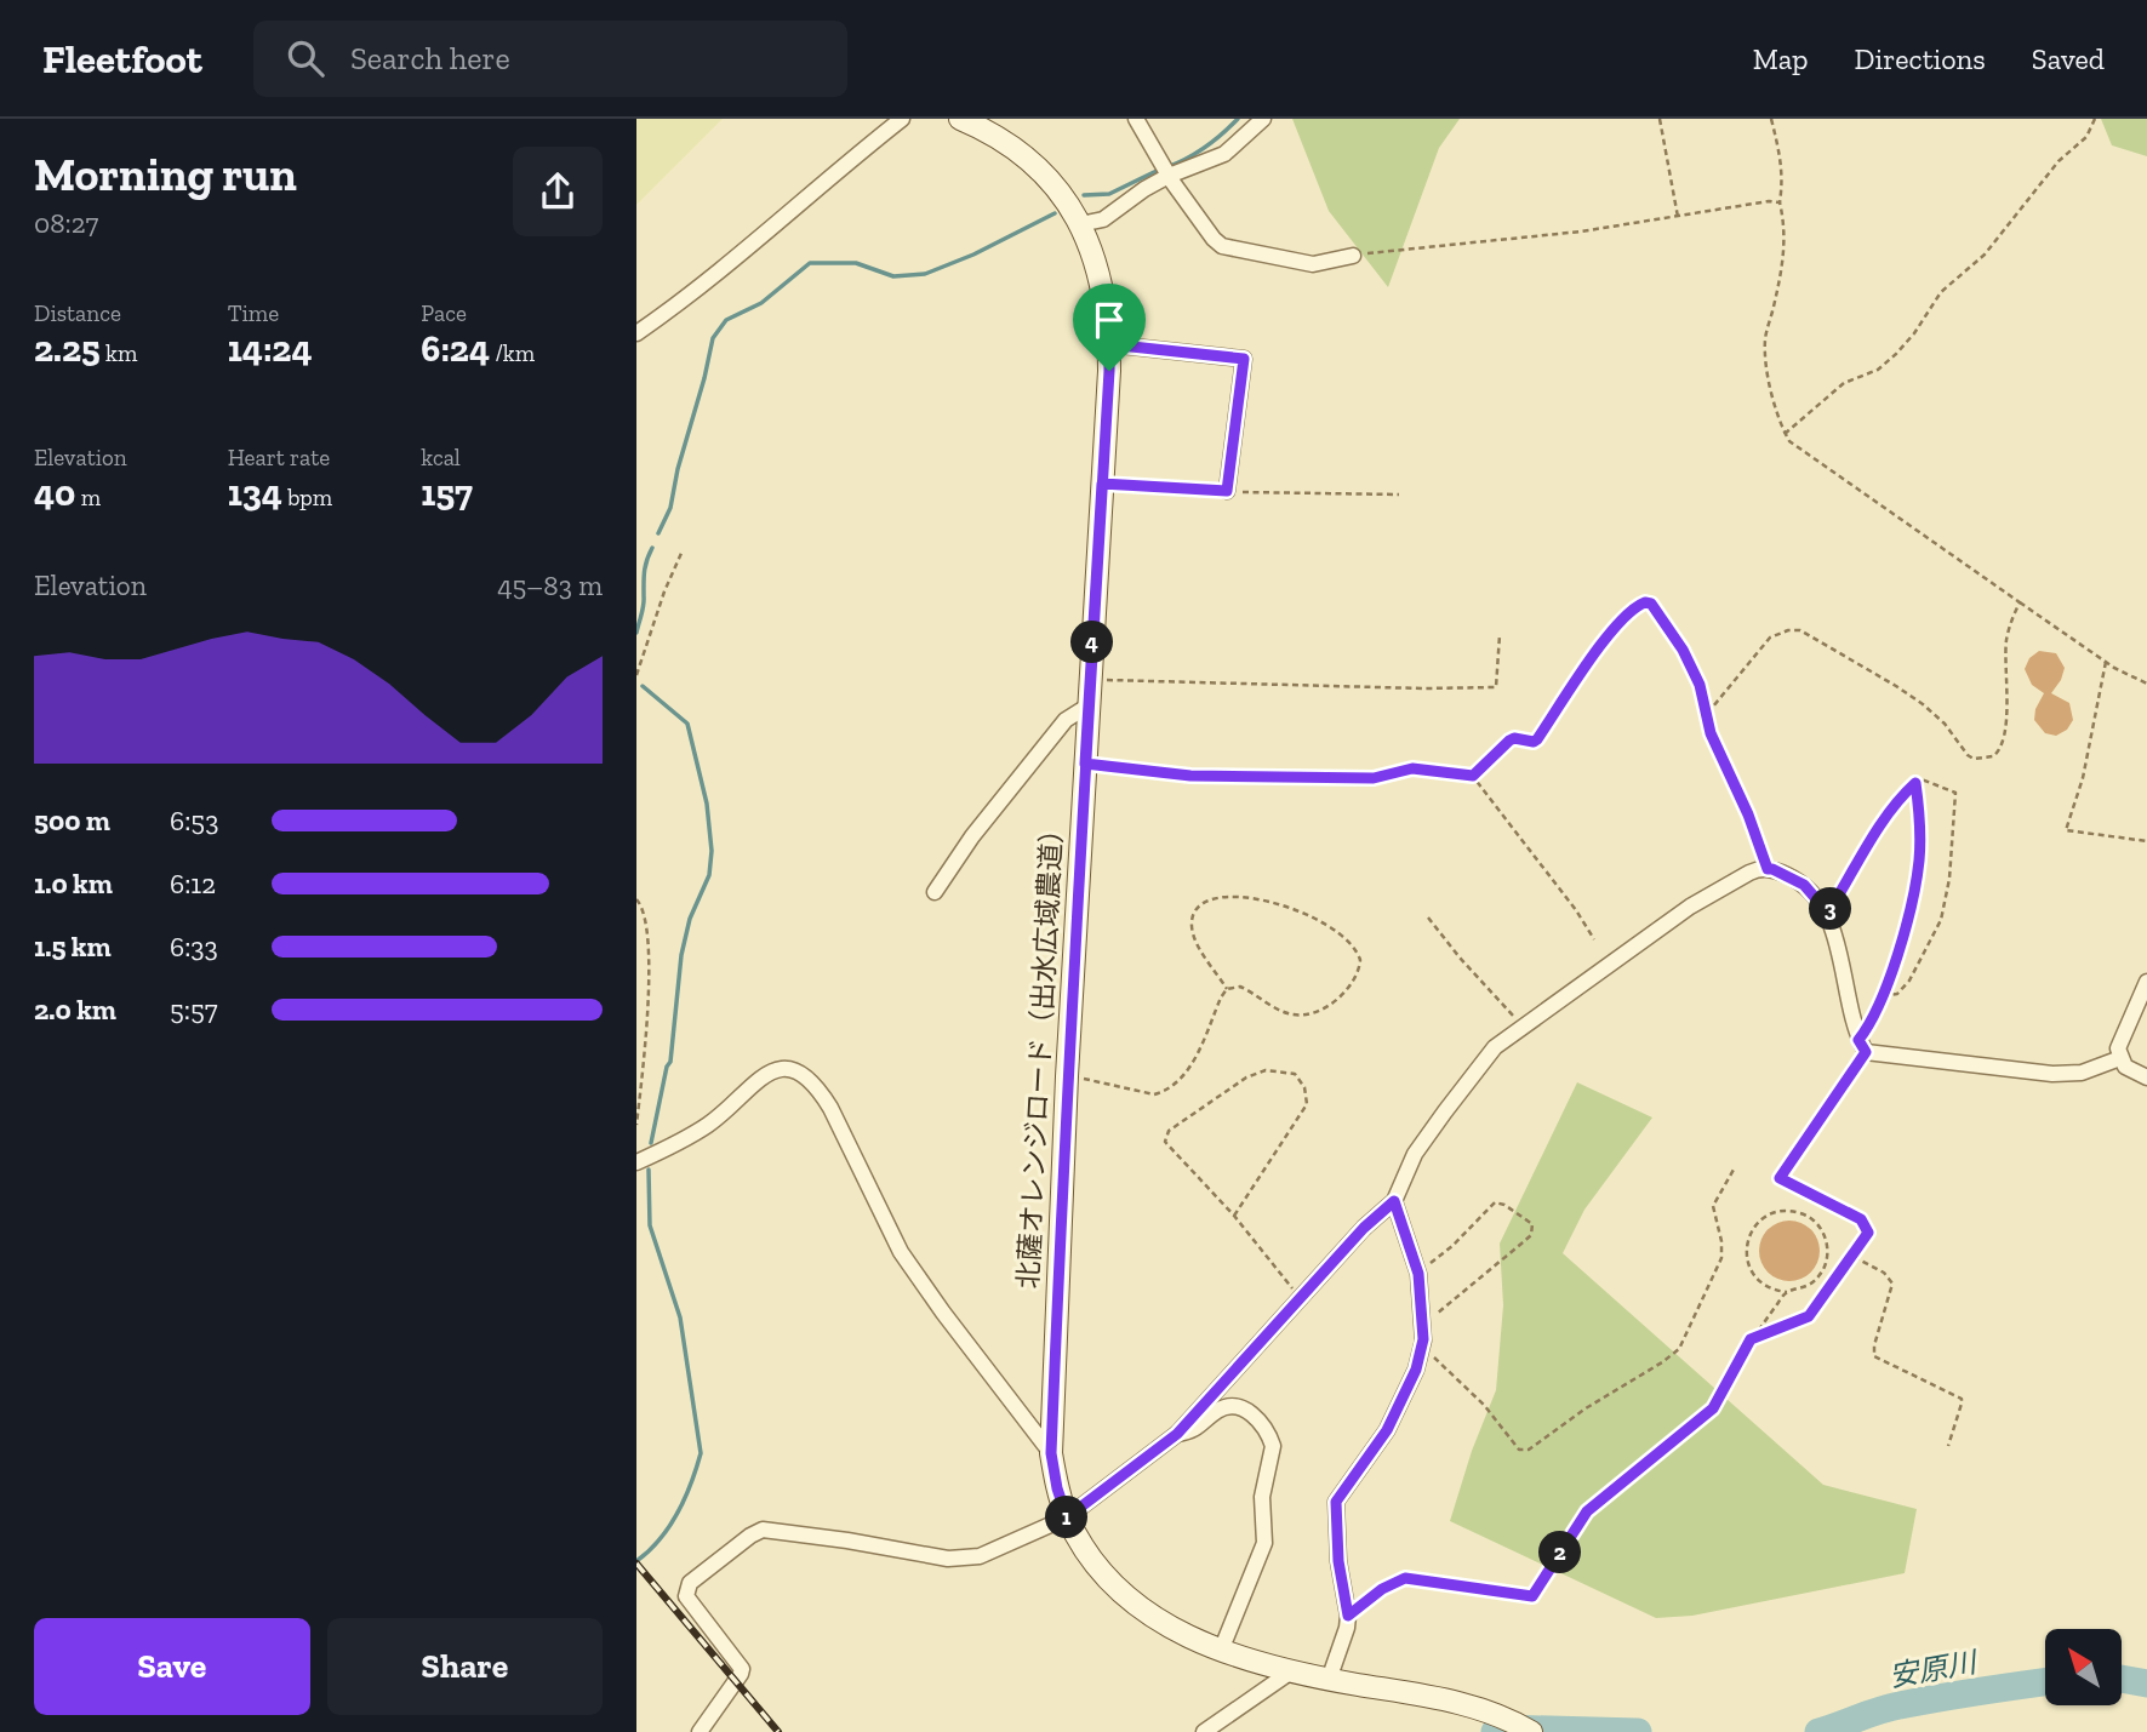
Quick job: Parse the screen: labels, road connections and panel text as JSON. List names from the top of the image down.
{
  "streets": {
    "street": ["北薩オレンジロード（出水広域農道）"]
  },
  "water": ["安原川"],
  "north": "top left",
  "page": {
    "header": "Fleetfoot",
    "search": "Search here",
    "nav": ["Map", "Directions", "Saved"],
    "heading": ["Morning run", "08:27"],
    "stats": [
      ["Distance", "2.25 km"],
      ["Time", "14:24"],
      ["Pace", "6:24 /km"],
      ["Elevation", "40 m"],
      ["Heart rate", "134 bpm"],
      ["kcal", "157"]
    ],
    "chart": ["Elevation", "45–83 m"],
    "pins": [
      "4",
      "3",
      "1",
      "2"
    ],
    "list": [
      {
        "name": "500 m",
        "note": "6:53"
      },
      {
        "name": "1.0 km",
        "note": "6:12"
      },
      {
        "name": "1.5 km",
        "note": "6:33"
      },
      {
        "name": "2.0 km",
        "note": "5:57"
      }
    ],
    "buttons": ["Save", "Share"]
  }
}
